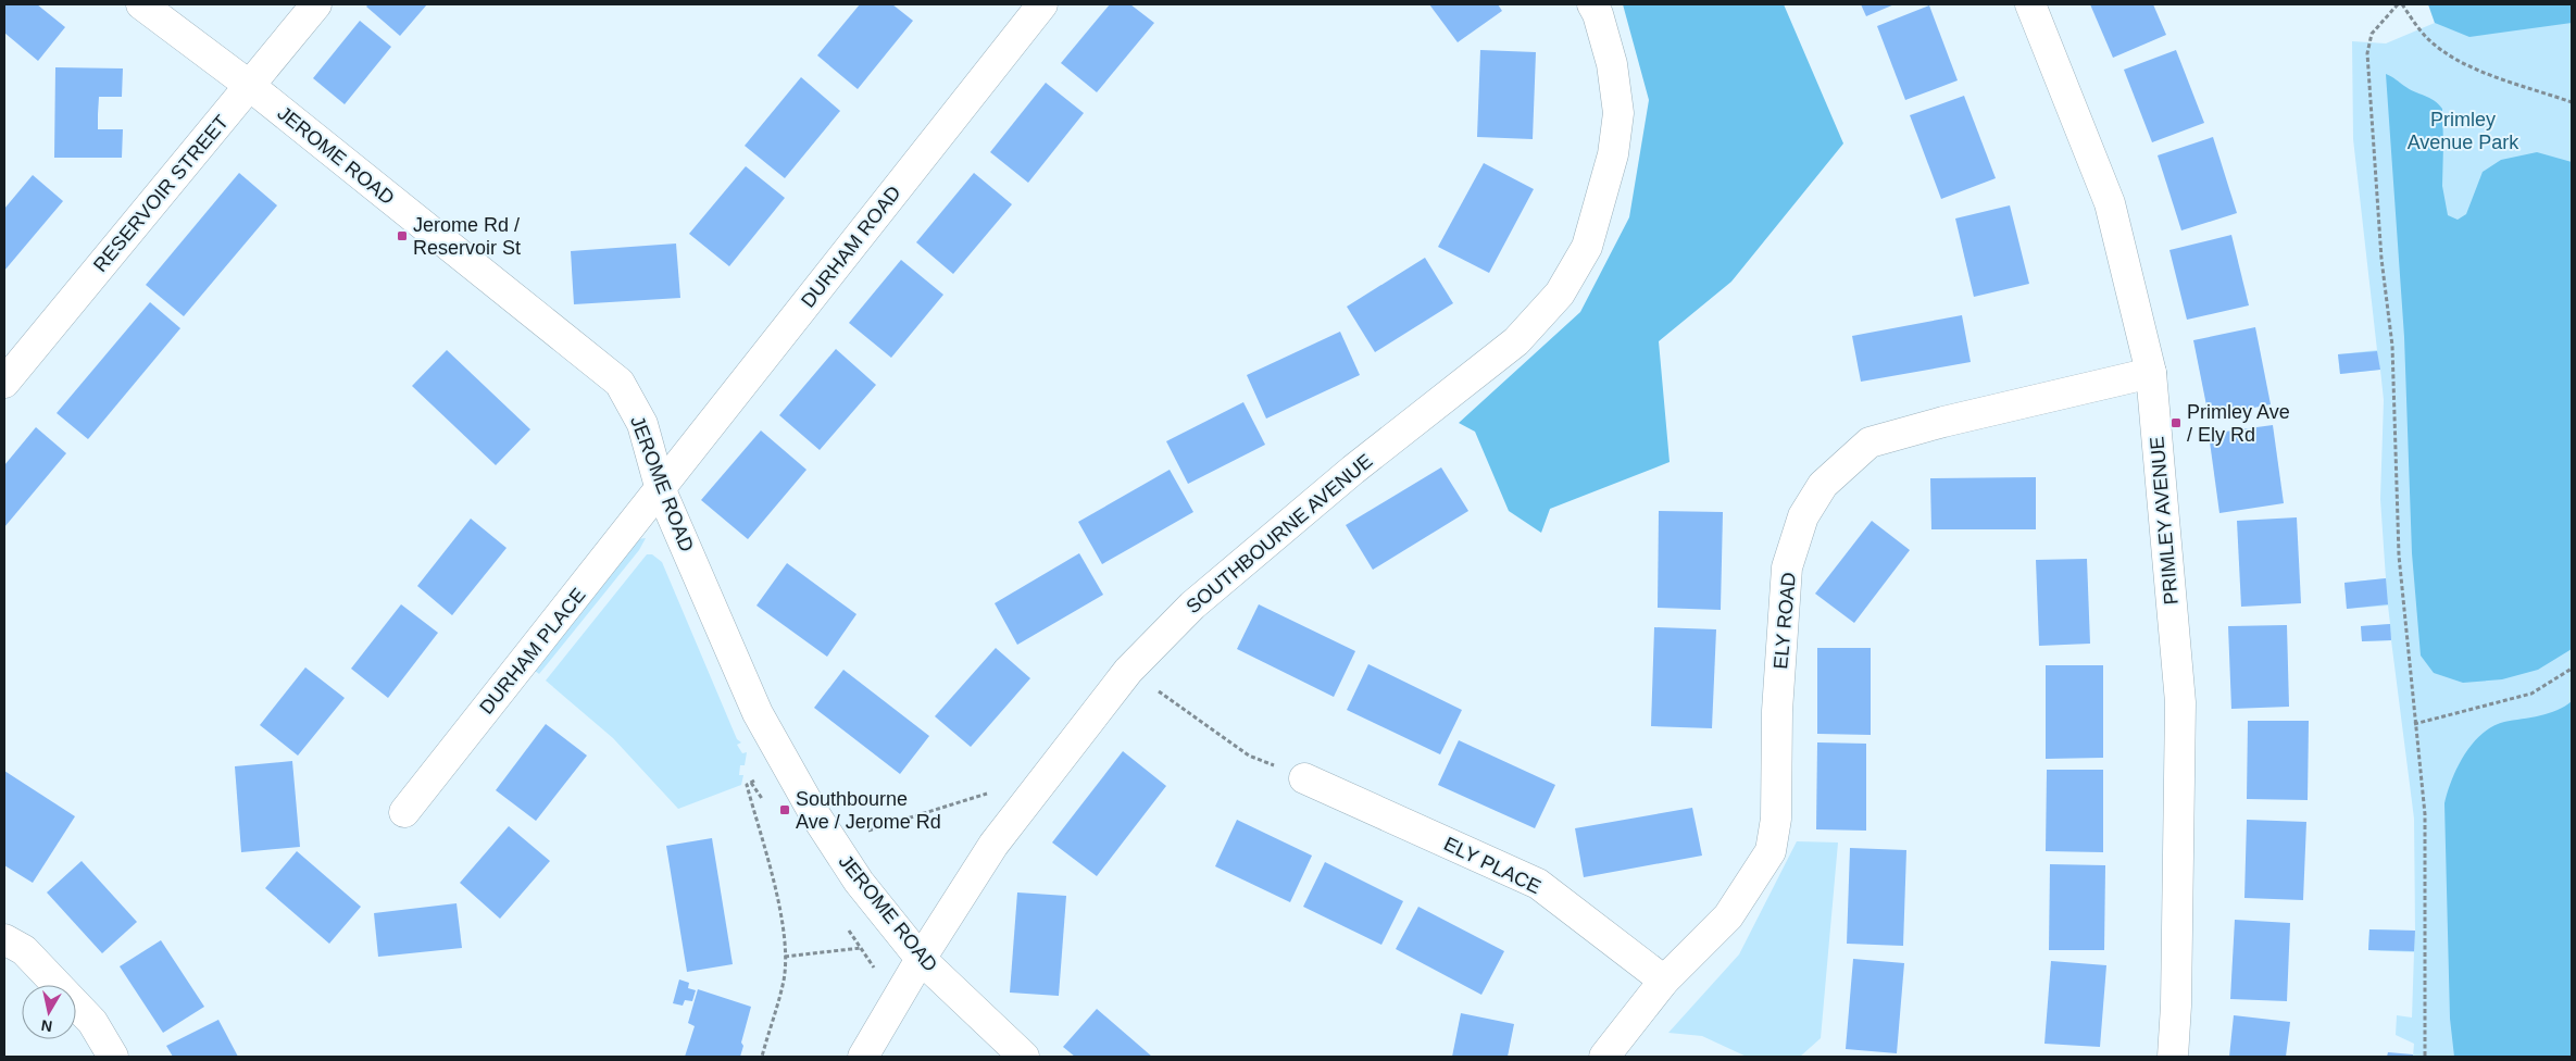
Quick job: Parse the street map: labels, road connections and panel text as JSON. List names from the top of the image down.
{
  "streets": {
    "street": [
      "JEROME ROAD",
      "RESERVOIR STREET",
      "DURHAM ROAD",
      "PRIMLEY AVENUE",
      "SOUTHBOURNE AVENUE",
      "ELY ROAD",
      "DURHAM PLACE",
      "ELY PLACE"
    ]
  },
  "crossings": [
    ["JEROME ROAD", "RESERVOIR STREET"],
    ["JEROME ROAD", "DURHAM ROAD"],
    ["JEROME ROAD", "SOUTHBOURNE AVENUE"],
    ["JEROME ROAD", "DURHAM PLACE"],
    ["DURHAM ROAD", "DURHAM PLACE"],
    ["PRIMLEY AVENUE", "ELY ROAD"],
    ["ELY ROAD", "ELY PLACE"]
  ],
  "parks": ["Primley Avenue Park"],
  "places": {
    "transit": ["Jerome Rd / Reservoir St", "Primley Ave / Ely Rd", "Southbourne Ave / Jerome Rd"]
  },
  "north": "bottom"
}
